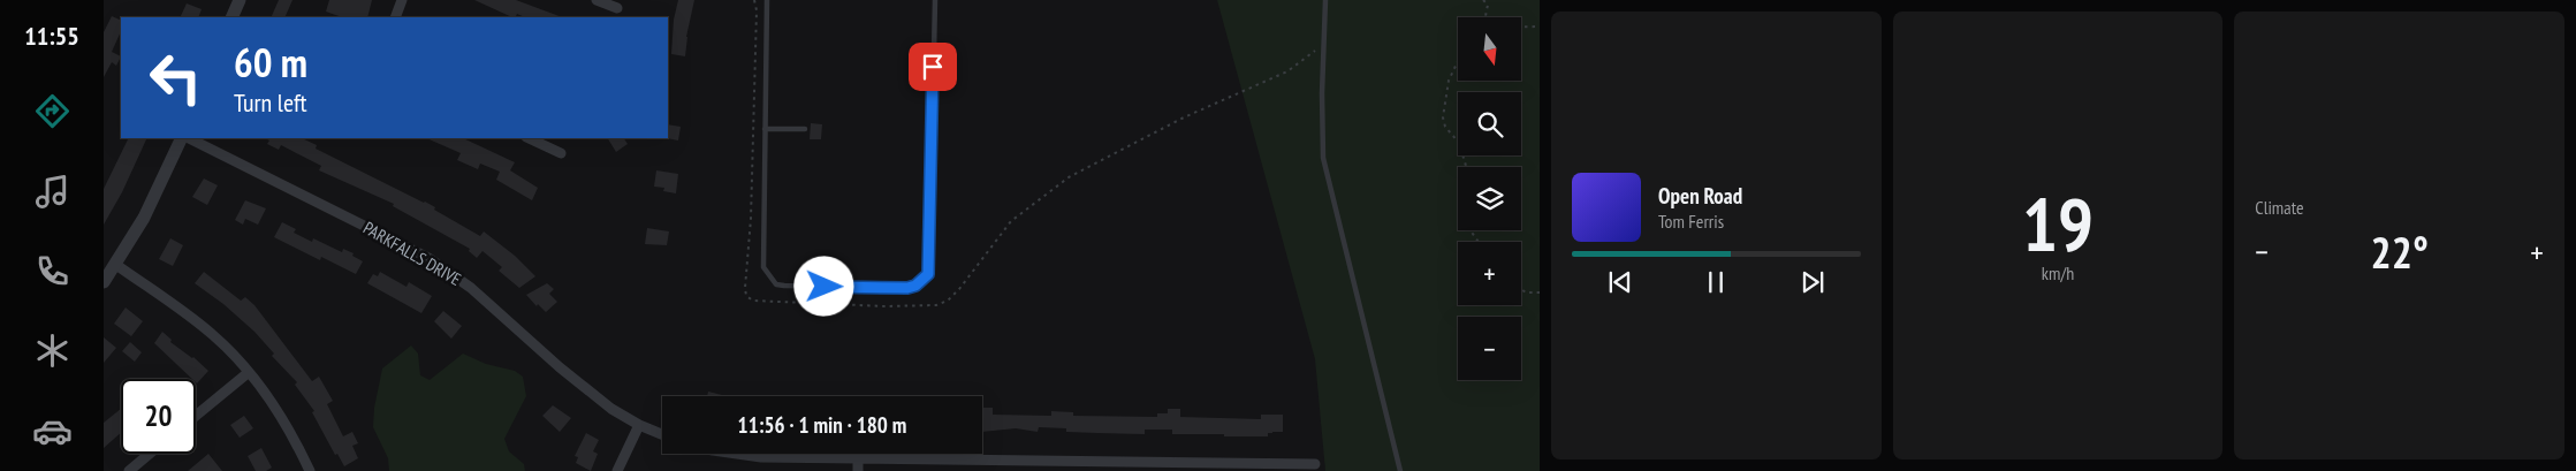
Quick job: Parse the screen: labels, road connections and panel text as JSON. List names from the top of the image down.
{
  "streets": {
    "street": ["PARKFALLS DRIVE"]
  },
  "north": "bottom",
  "page": {
    "tabs": "11:55",
    "tile": [
      ["19", "km/h"],
      "Climate"
    ],
    "map_buttons": ["+", "−"],
    "turn": ["60 m", "Turn left"],
    "song": ["Open Road", "Tom Ferris"],
    "heat": ["−", "22°", "+"],
    "limit": "20",
    "trip": "11:56 · 1 min · 180 m"
  }
}
